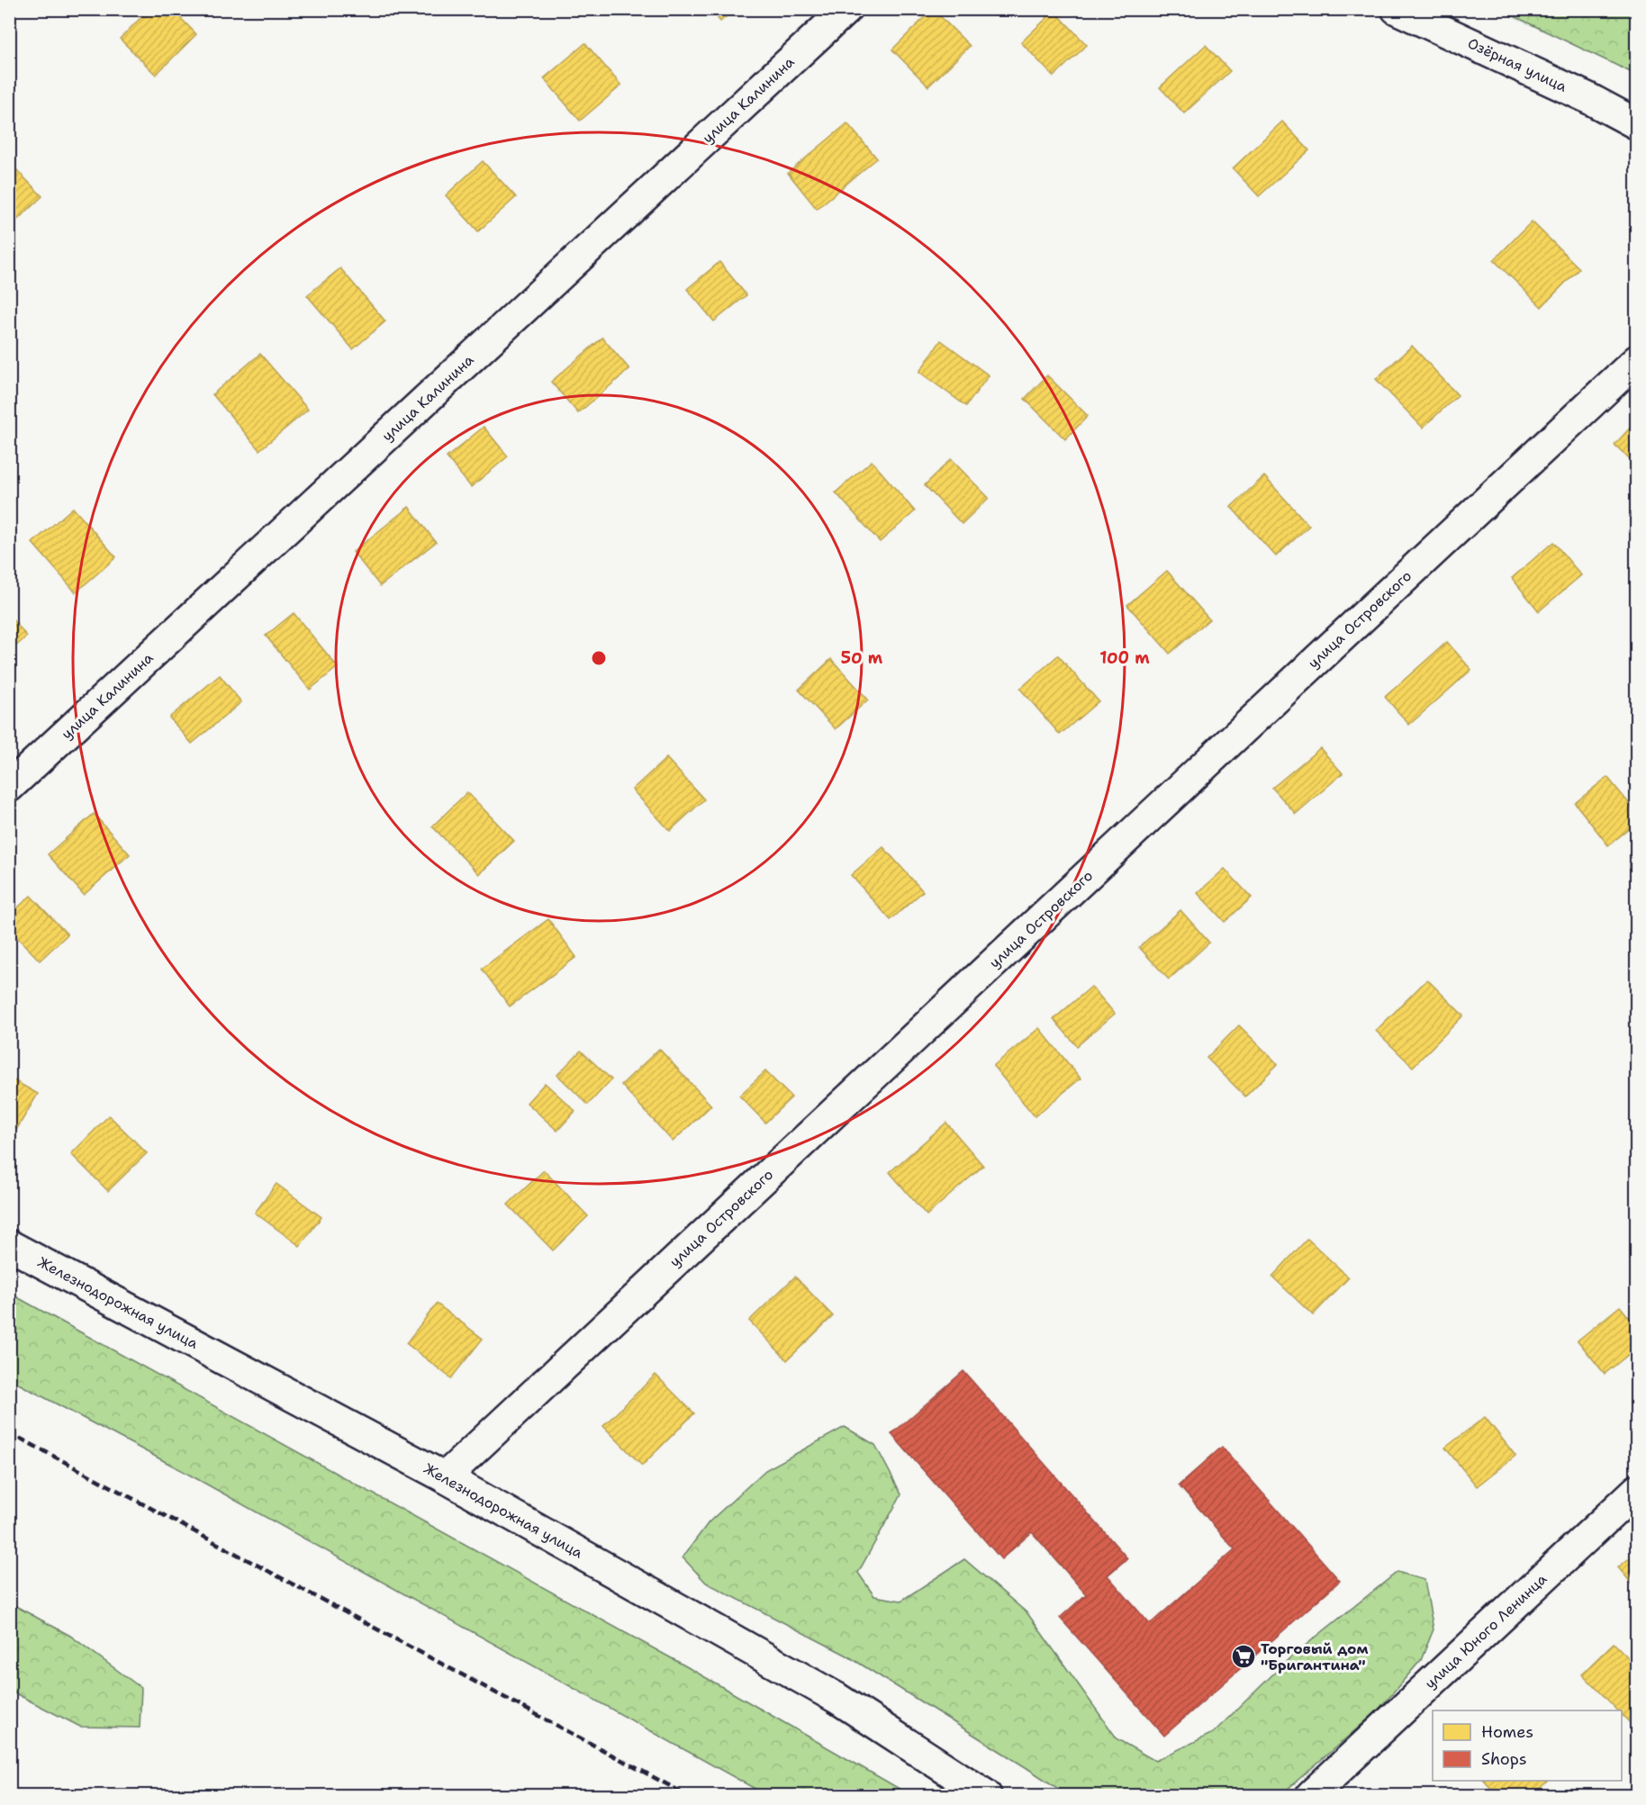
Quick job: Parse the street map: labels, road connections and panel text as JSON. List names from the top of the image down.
{
  "streets": {
    "street": [
      "Озёрная улица",
      "улица Калинина",
      "улица Островского",
      "Железнодорожная улица",
      "улица Юного Ленинца"
    ]
  },
  "crossings": [
    ["улица Островского", "Железнодорожная улица"]
  ],
  "places": {
    "supermarket": ["Торговый дом \"Бригантина\""]
  },
  "legend": ["Homes", "Shops"],
  "rings": ["50 m", "100 m"]
}
